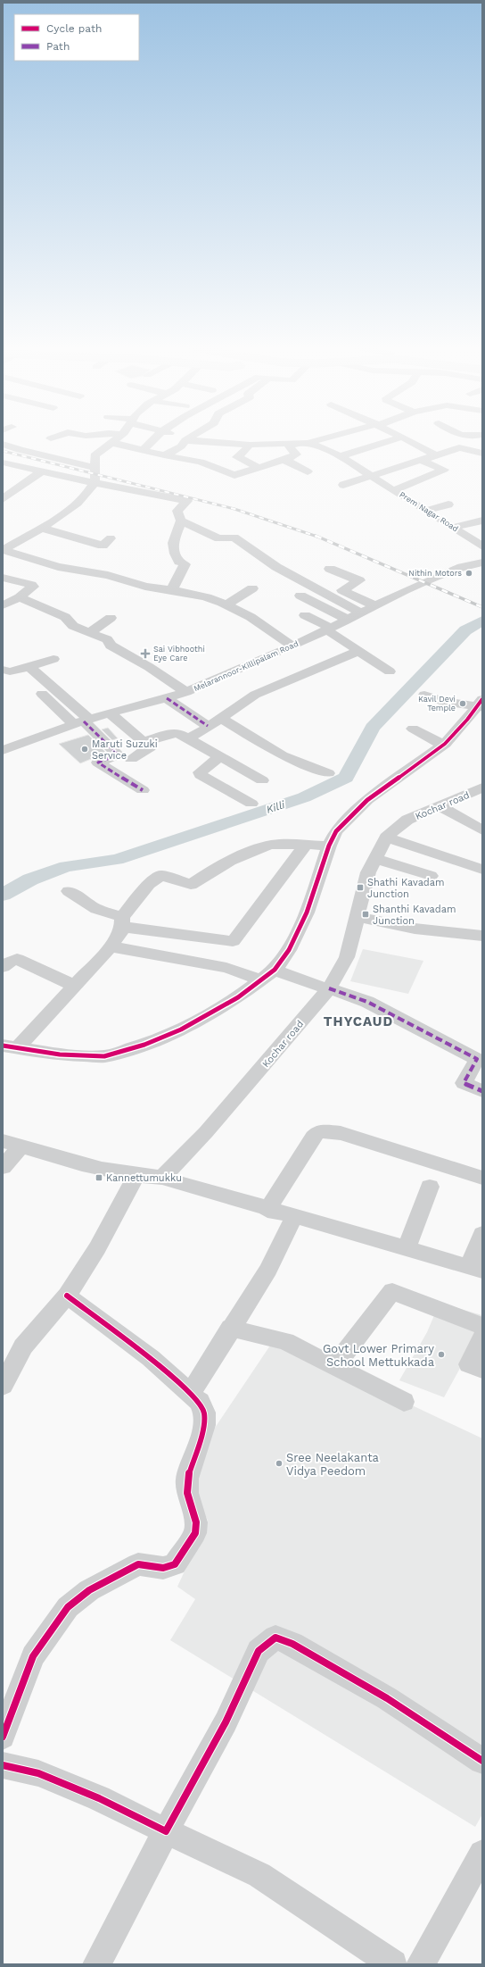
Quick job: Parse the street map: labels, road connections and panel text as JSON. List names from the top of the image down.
{
  "streets": {
    "street": ["Prem Nagar Road", "Melarannoor-Killipalam Road", "Kochar road"]
  },
  "districts": ["THYCAUD"],
  "water": ["Killi"],
  "places": {
    "other": [
      "Nithin Motors",
      "Kavil Devi Temple",
      "Maruti Suzuki Service",
      "Govt Lower Primary School Mettukkada",
      "Sree Neelakanta Vidya Peedom"
    ],
    "health": ["Sai Vibhoothi Eye Care"],
    "transit": ["Shathi Kavadam Junction", "Shanthi Kavadam Junction", "Kannettumukku"]
  },
  "legend": ["Cycle path", "Path"]
}
